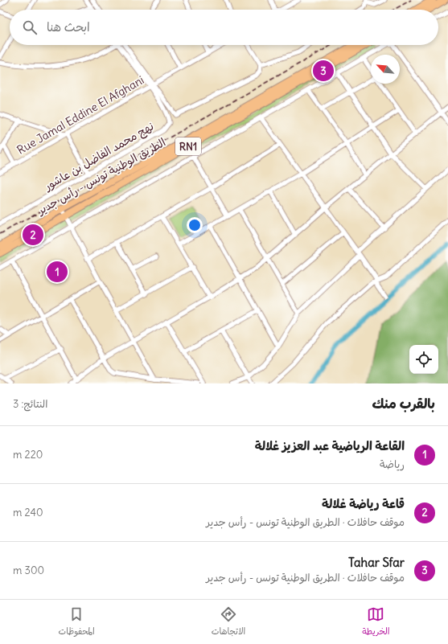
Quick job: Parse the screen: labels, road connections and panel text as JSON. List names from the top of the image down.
{
  "streets": {
    "highway": ["RN1", "الطريق الوطنية تونس - رأس جدير"],
    "street": ["Rue Jamal Eddine El Afghani", "نهج محمد الفاضل بن عاشور"]
  },
  "crossings": [
    ["Rue Jamal Eddine El Afghani", "نهج محمد الفاضل بن عاشور"]
  ],
  "north": "top left",
  "page": {
    "search": "ابحث هنا",
    "pins": ["3", "2", "1"],
    "heading": ["بالقرب منك", "النتائج: 3"],
    "list": [
      {
        "mark": "1",
        "name": "القاعة الرياضية عبد العزيز غلالة",
        "note": "رياضة",
        "value": "220 m"
      },
      {
        "mark": "2",
        "name": "قاعة رياضة غلالة",
        "note": "موقف حافلات · الطريق الوطنية تونس - رأس جدير",
        "value": "240 m"
      },
      {
        "mark": "3",
        "name": "Tahar Sfar",
        "note": "موقف حافلات · الطريق الوطنية تونس - رأس جدير",
        "value": "300 m"
      }
    ],
    "nav": ["الخريطة", "الاتجاهات", "المحفوظات"]
  }
}
